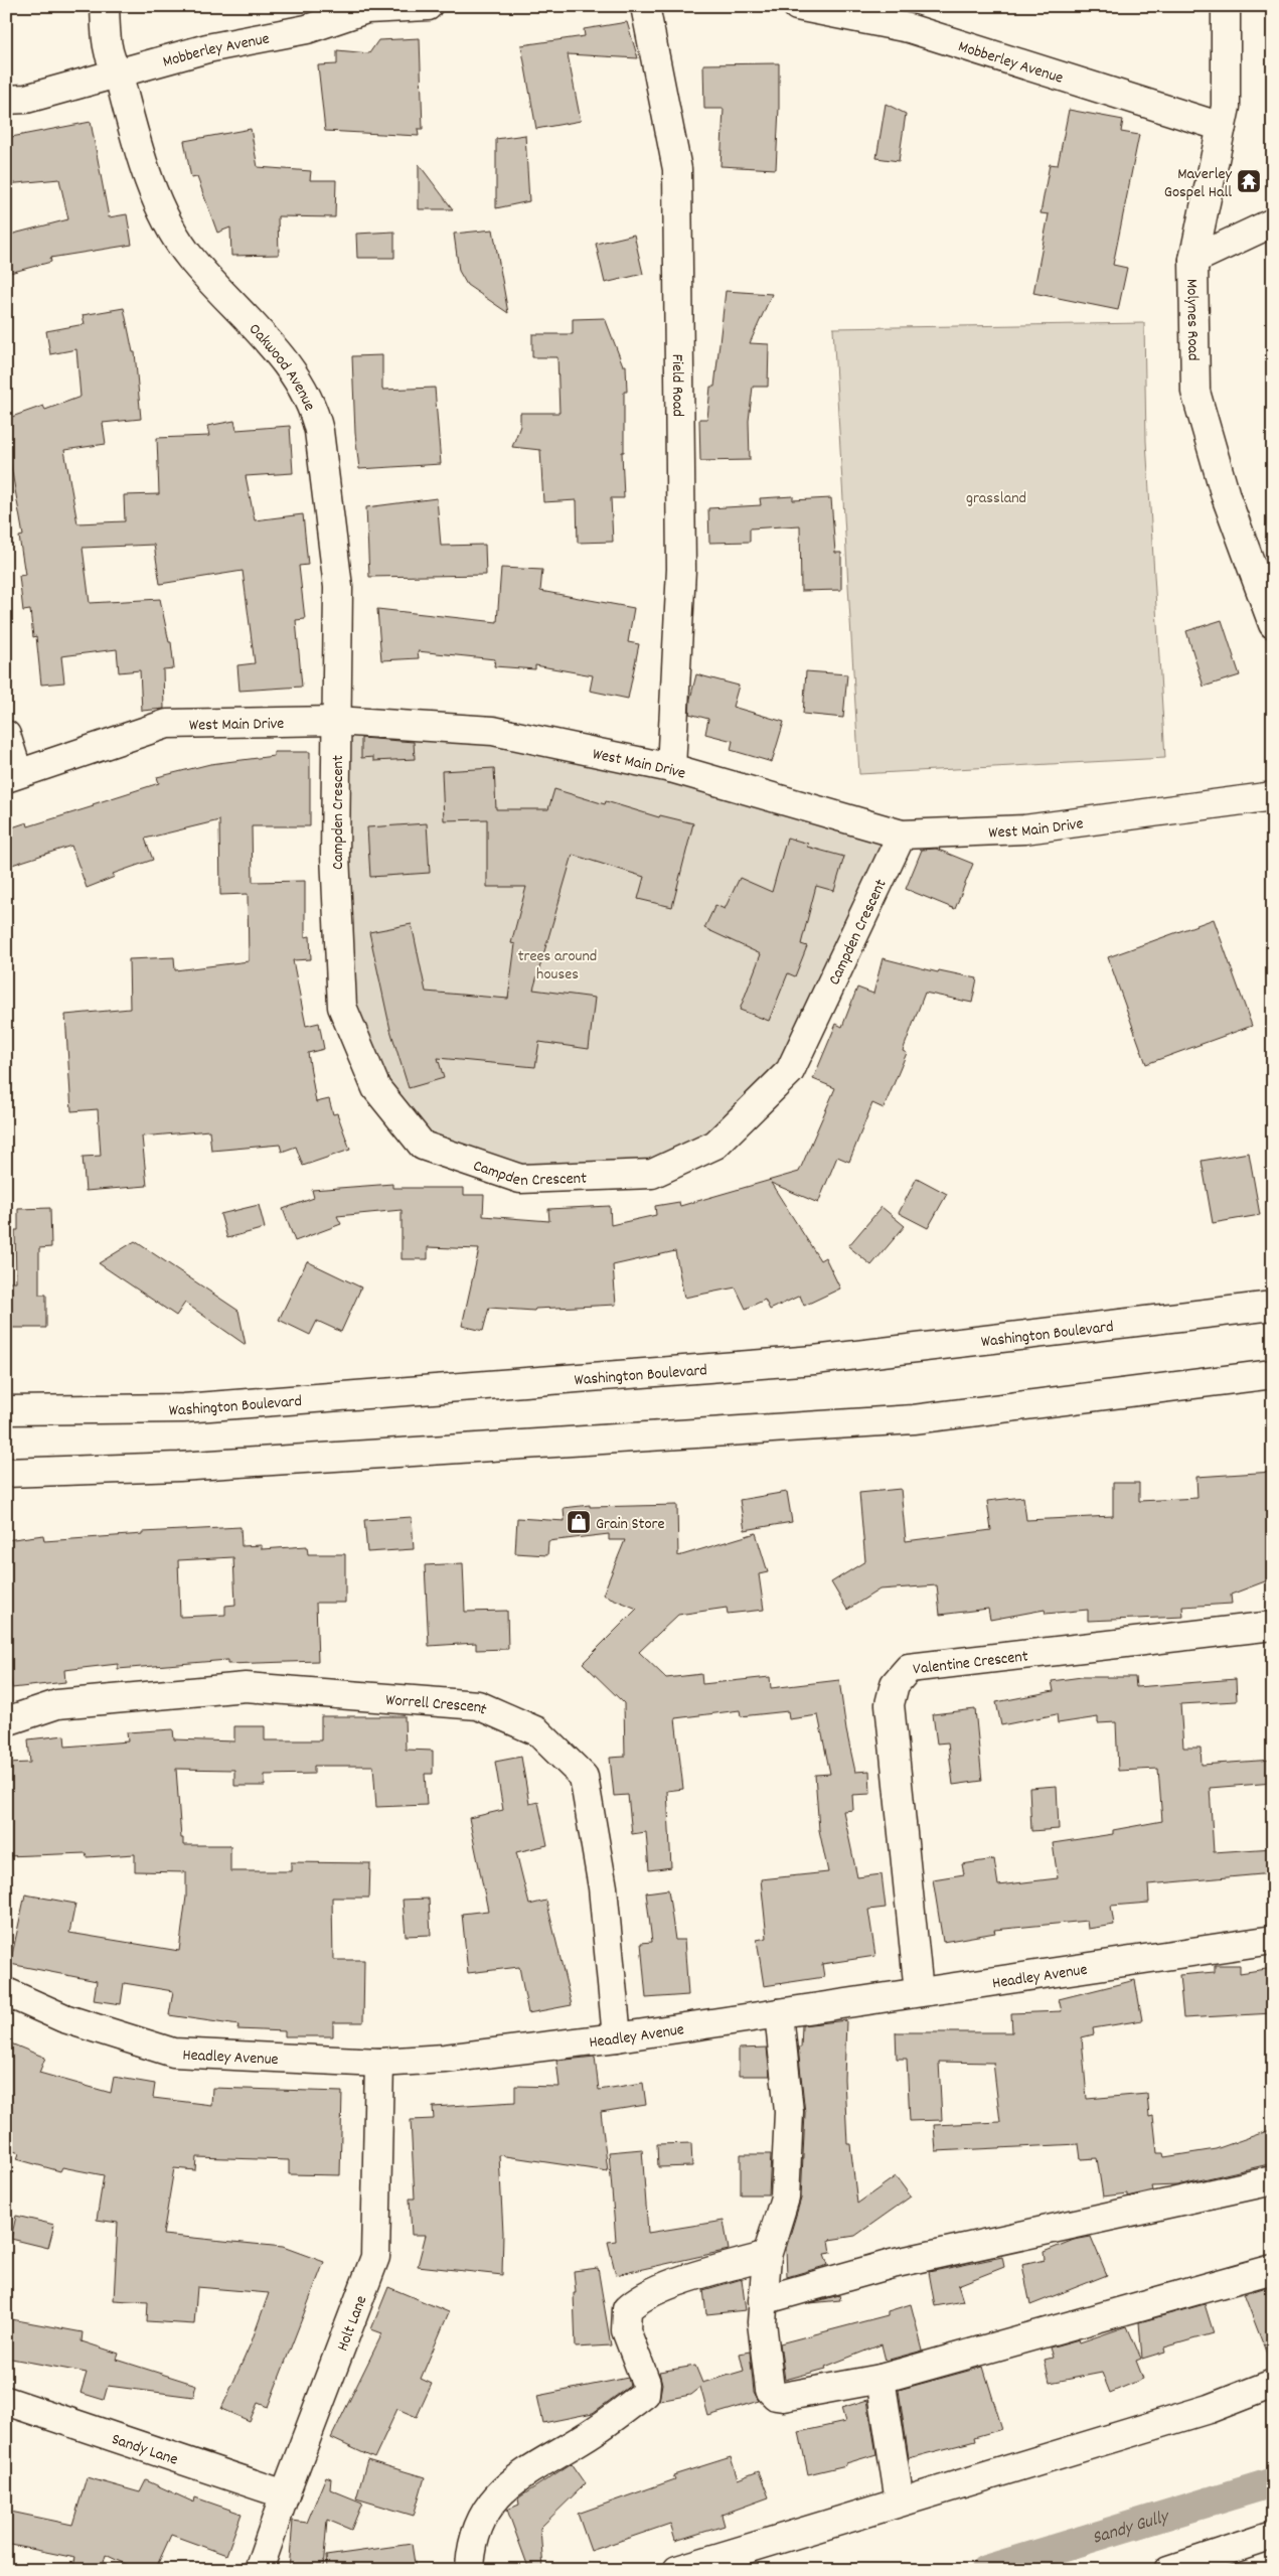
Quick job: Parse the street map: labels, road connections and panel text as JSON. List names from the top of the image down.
{
  "streets": {
    "main road": [
      "Mobberley Avenue",
      "Molynes Road",
      "Oakwood Avenue",
      "Field Road",
      "West Main Drive",
      "Campden Crescent",
      "Washington Boulevard",
      "Valentine Crescent",
      "Worrell Crescent",
      "Headley Avenue",
      "Holt Lane",
      "Sandy Lane"
    ]
  },
  "crossings": [
    ["Mobberley Avenue", "Molynes Road"],
    ["Mobberley Avenue", "Oakwood Avenue"],
    ["Oakwood Avenue", "West Main Drive"],
    ["Oakwood Avenue", "Campden Crescent"],
    ["Field Road", "West Main Drive"],
    ["West Main Drive", "Campden Crescent"],
    ["Valentine Crescent", "Headley Avenue"],
    ["Worrell Crescent", "Headley Avenue"],
    ["Headley Avenue", "Holt Lane"],
    ["Holt Lane", "Sandy Lane"]
  ],
  "water": ["Sandy Gully"],
  "parks": ["grassland", "trees around houses"],
  "places": {
    "temple": ["Maverley Gospel Hall"],
    "shop": ["Grain Store"]
  }
}
